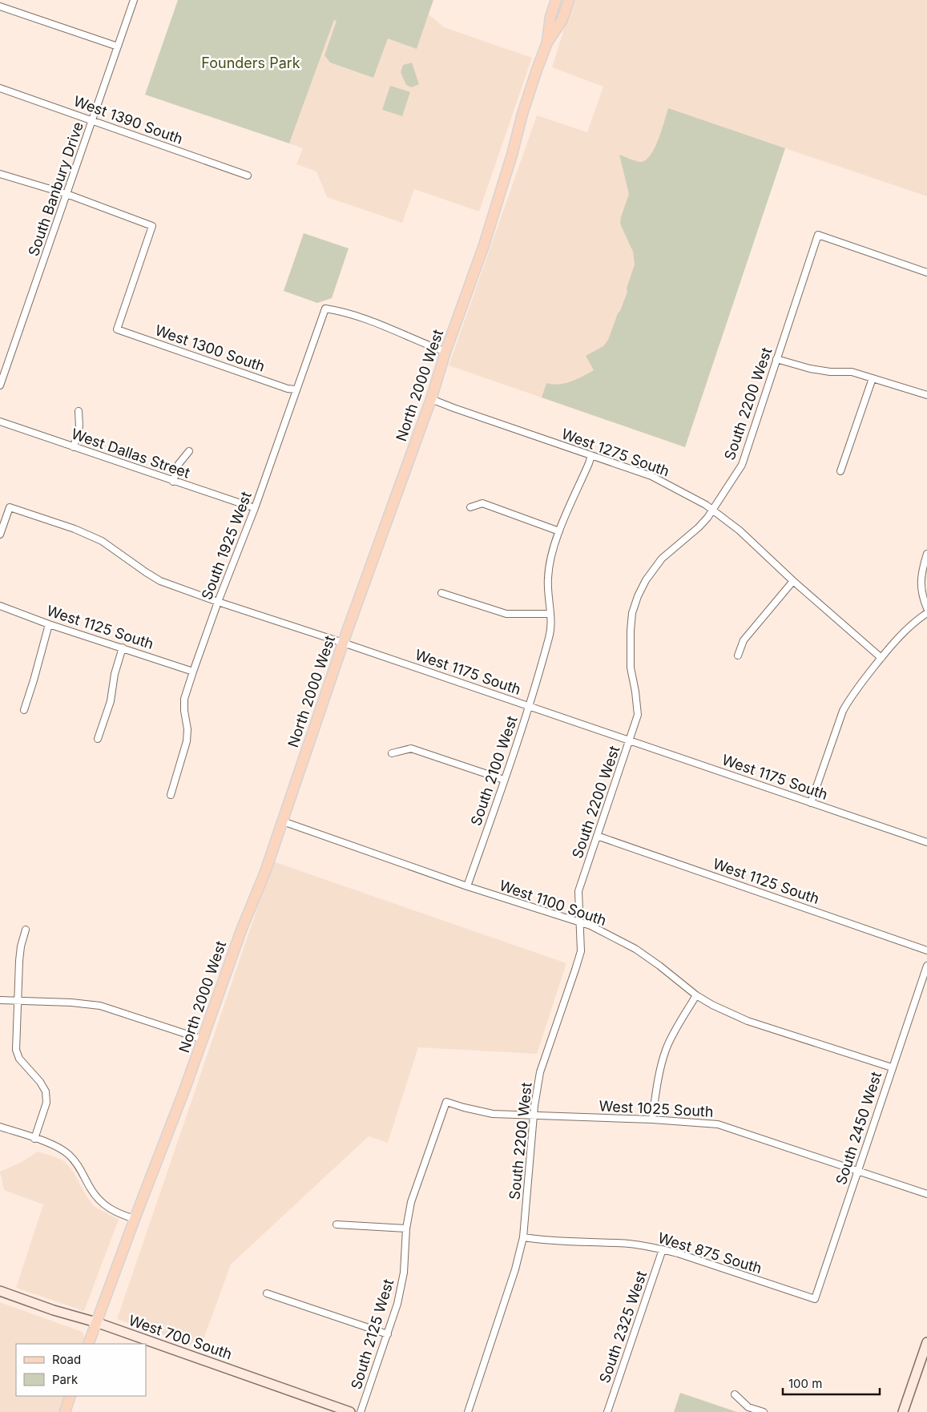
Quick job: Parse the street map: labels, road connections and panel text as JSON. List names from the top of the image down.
{
  "streets": {
    "main road": ["North 2000 West"],
    "street": [
      "West 1390 South",
      "South Banbury Drive",
      "West 1300 South",
      "South 2200 West",
      "West 1275 South",
      "West Dallas Street",
      "South 1925 West",
      "West 1125 South",
      "West 1175 South",
      "South 2100 West",
      "West 1100 South",
      "West 1025 South",
      "South 2450 West",
      "West 875 South",
      "South 2325 West",
      "South 2125 West",
      "West 700 South"
    ]
  },
  "crossings": [
    ["West 1390 South", "South Banbury Drive"],
    ["South Banbury Drive", "West 1300 South"],
    ["West 1300 South", "South 1925 West"],
    ["North 2000 West", "West 1275 South"],
    ["North 2000 West", "South 1925 West"],
    ["North 2000 West", "West 1175 South"],
    ["North 2000 West", "West 1100 South"],
    ["North 2000 West", "West 700 South"],
    ["South 2200 West", "West 1275 South"],
    ["South 2200 West", "West 1125 South"],
    ["South 2200 West", "West 1175 South"],
    ["South 2200 West", "West 1100 South"],
    ["South 2200 West", "West 1025 South"],
    ["South 2200 West", "West 875 South"],
    ["West 1275 South", "South 2100 West"],
    ["West Dallas Street", "South 1925 West"],
    ["South 1925 West", "West 1125 South"],
    ["South 1925 West", "West 1175 South"],
    ["West 1175 South", "South 2100 West"],
    ["South 2100 West", "West 1100 South"],
    ["West 1100 South", "South 2450 West"],
    ["West 1025 South", "South 2450 West"],
    ["West 1025 South", "South 2125 West"],
    ["South 2450 West", "West 875 South"],
    ["West 875 South", "South 2325 West"]
  ],
  "parks": ["Founders Park"],
  "legend": ["Road", "Park"],
  "scale_bar": "100 m"
}
